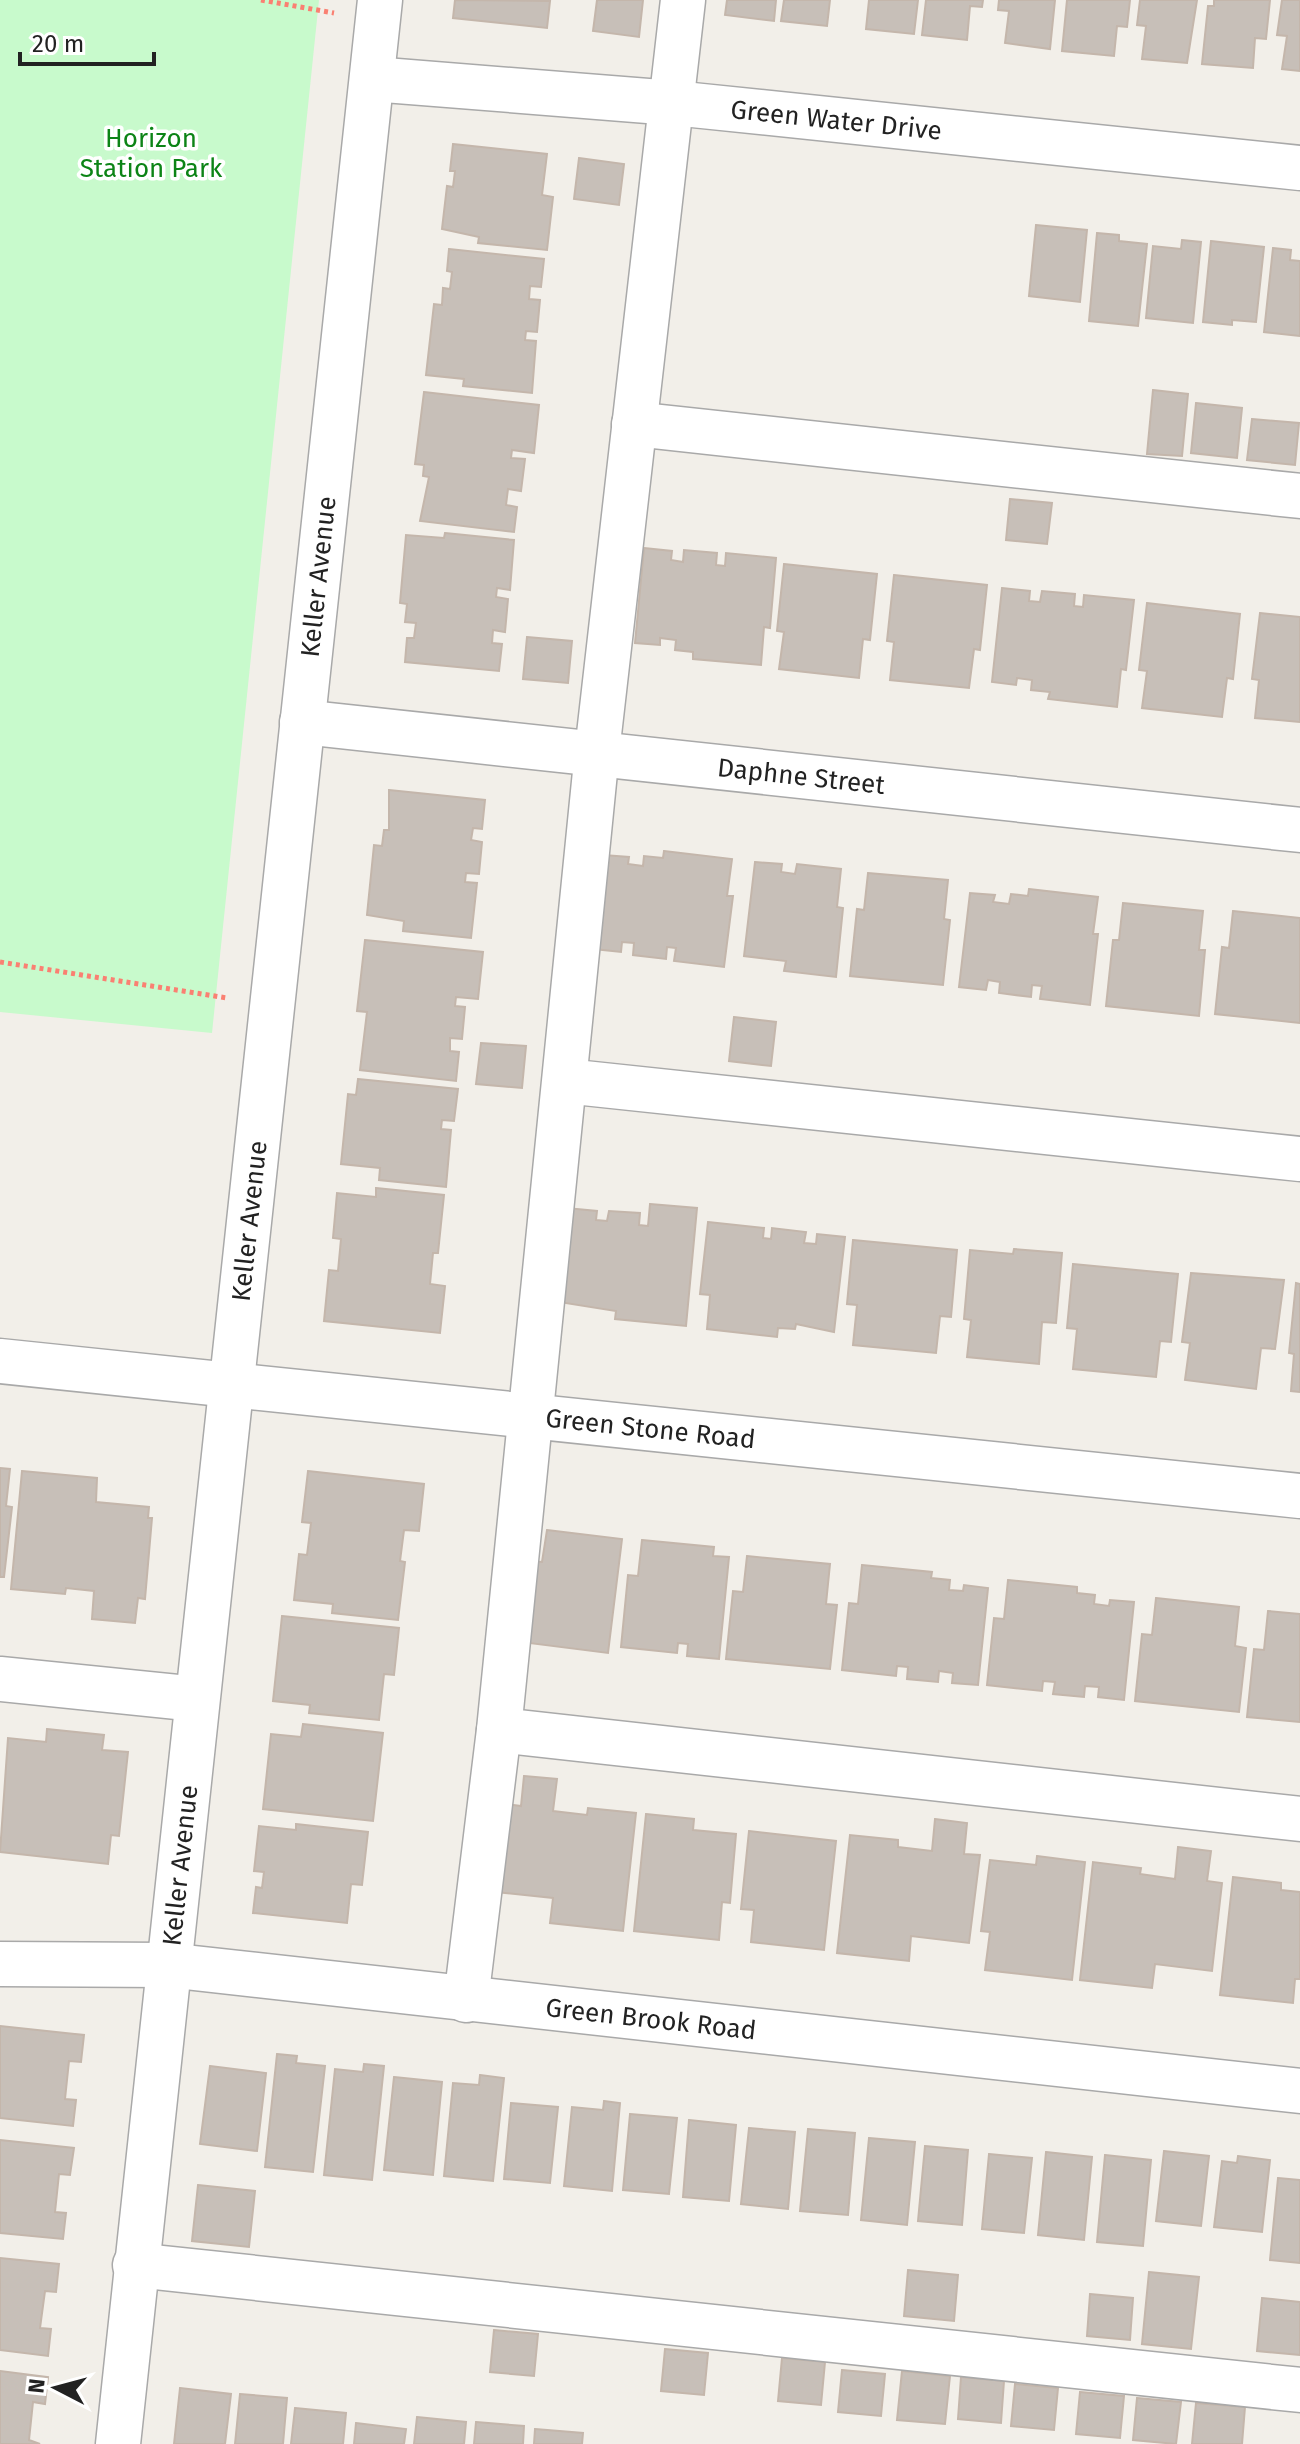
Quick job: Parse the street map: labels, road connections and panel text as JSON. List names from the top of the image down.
{
  "streets": {
    "street": [
      "Green Water Drive",
      "Keller Avenue",
      "Daphne Street",
      "Green Stone Road",
      "Green Brook Road"
    ]
  },
  "crossings": [
    ["Green Water Drive", "Keller Avenue"],
    ["Keller Avenue", "Daphne Street"],
    ["Keller Avenue", "Green Stone Road"],
    ["Keller Avenue", "Green Brook Road"]
  ],
  "parks": ["Horizon Station Park"],
  "scale_bar": "20 m",
  "north": "left"
}
